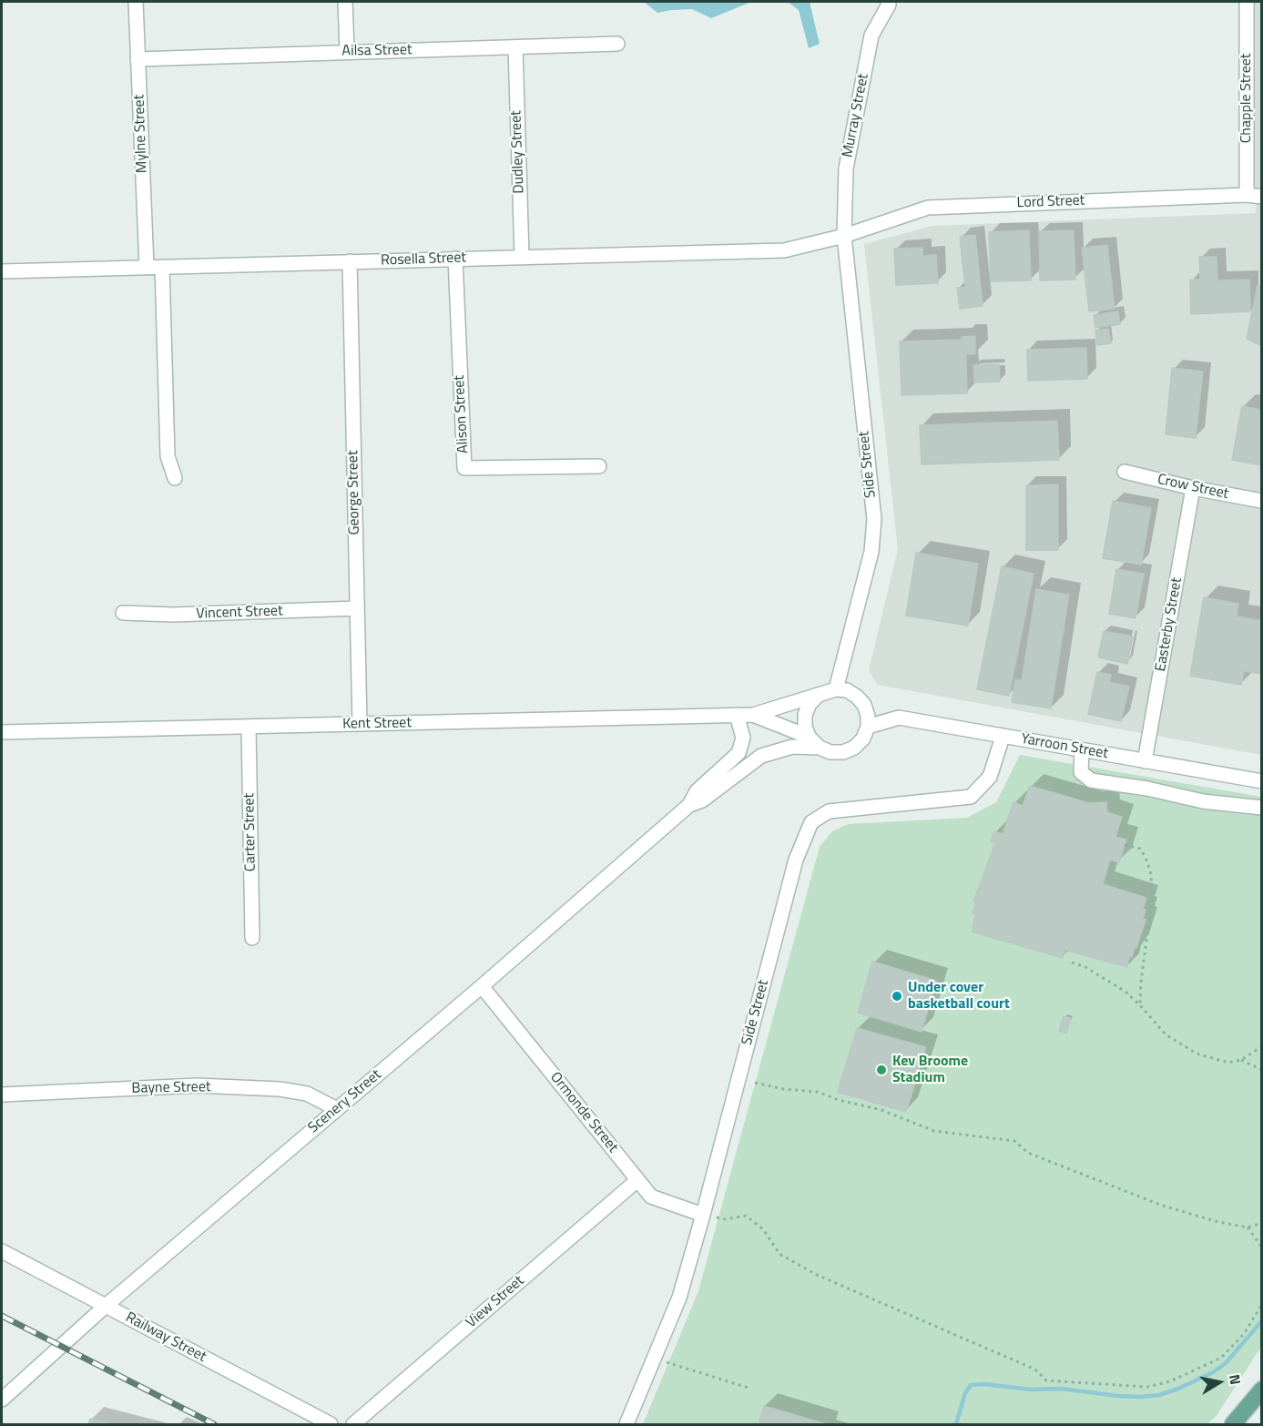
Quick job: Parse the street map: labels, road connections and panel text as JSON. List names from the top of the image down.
{
  "streets": {
    "street": [
      "Ailsa Street",
      "Chapple Street",
      "Murray Street",
      "Mylne Street",
      "Dudley Street",
      "Lord Street",
      "Rosella Street",
      "Alison Street",
      "Side Street",
      "Crow Street",
      "George Street",
      "Vincent Street",
      "Easterby Street",
      "Kent Street",
      "Yarroon Street",
      "Carter Street",
      "Bayne Street",
      "Scenery Street",
      "Ormonde Street",
      "View Street",
      "Railway Street"
    ]
  },
  "crossings": [
    ["Ailsa Street", "Mylne Street"],
    ["Ailsa Street", "Dudley Street"],
    ["Chapple Street", "Lord Street"],
    ["Murray Street", "Lord Street"],
    ["Murray Street", "Rosella Street"],
    ["Murray Street", "Side Street"],
    ["Mylne Street", "Rosella Street"],
    ["Dudley Street", "Rosella Street"],
    ["Lord Street", "Rosella Street"],
    ["Lord Street", "Side Street"],
    ["Rosella Street", "Alison Street"],
    ["Rosella Street", "Side Street"],
    ["Rosella Street", "George Street"],
    ["Side Street", "Kent Street"],
    ["Side Street", "Yarroon Street"],
    ["Side Street", "Scenery Street"],
    ["Side Street", "Ormonde Street"],
    ["Crow Street", "Easterby Street"],
    ["George Street", "Vincent Street"],
    ["George Street", "Kent Street"],
    ["Easterby Street", "Yarroon Street"],
    ["Kent Street", "Yarroon Street"],
    ["Kent Street", "Carter Street"],
    ["Kent Street", "Scenery Street"],
    ["Yarroon Street", "Scenery Street"],
    ["Bayne Street", "Scenery Street"],
    ["Scenery Street", "Ormonde Street"],
    ["Scenery Street", "Railway Street"],
    ["Ormonde Street", "View Street"]
  ],
  "places": ["Under cover basketball court", "Kev Broome Stadium"],
  "north": "right"
}
